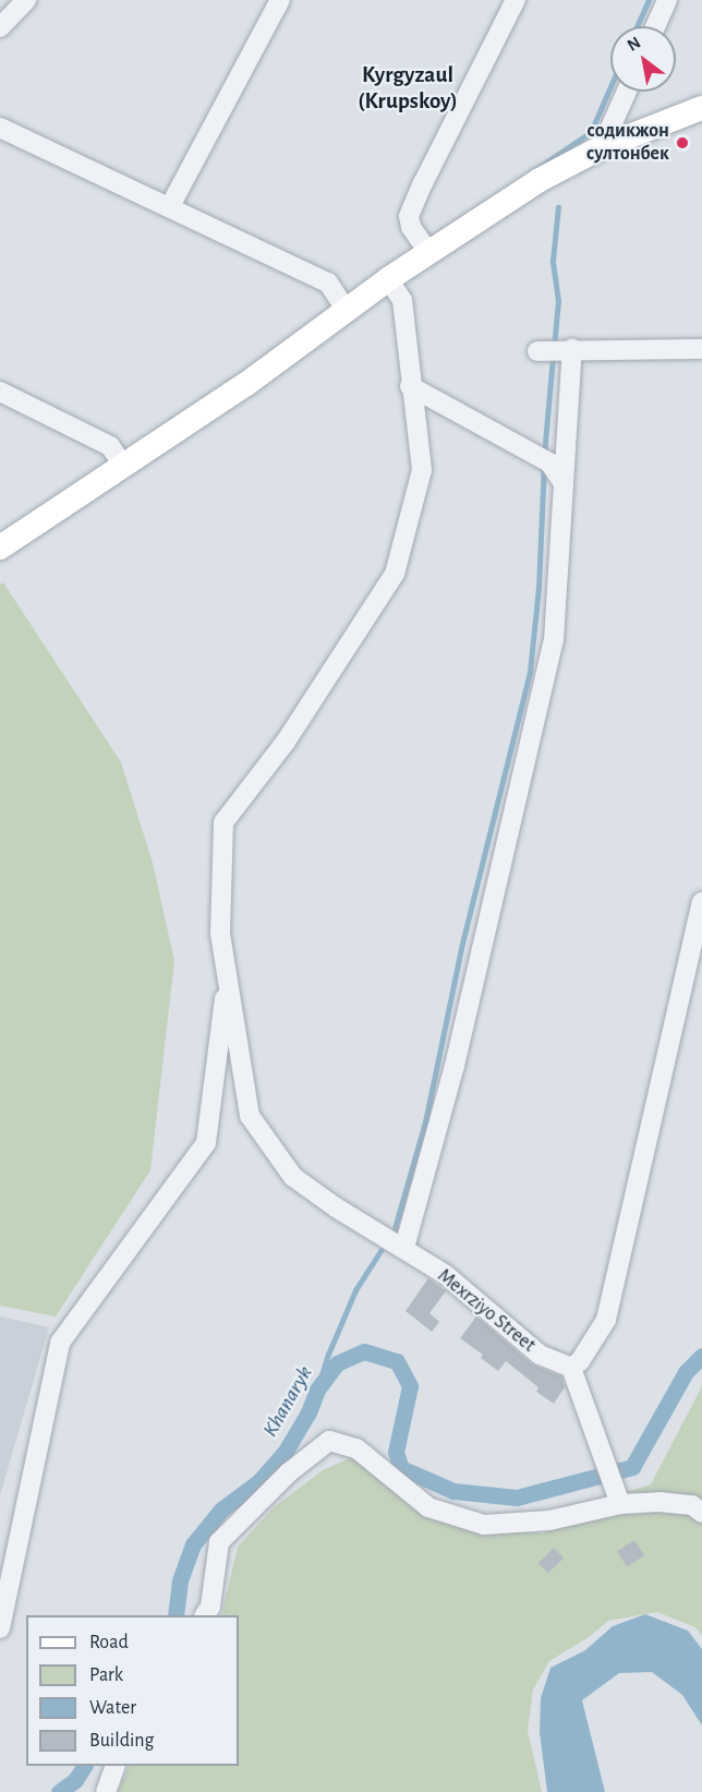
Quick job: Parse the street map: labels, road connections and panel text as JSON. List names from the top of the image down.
{
  "streets": {
    "street": ["Mexrziyo Street"]
  },
  "districts": ["Kyrgyzaul (Krupskoy)"],
  "water": ["Khanaryk"],
  "places": ["содикжон султонбек"],
  "legend": [
    "Road",
    "Park",
    "Water",
    "Building"
  ],
  "north": "top left"
}
